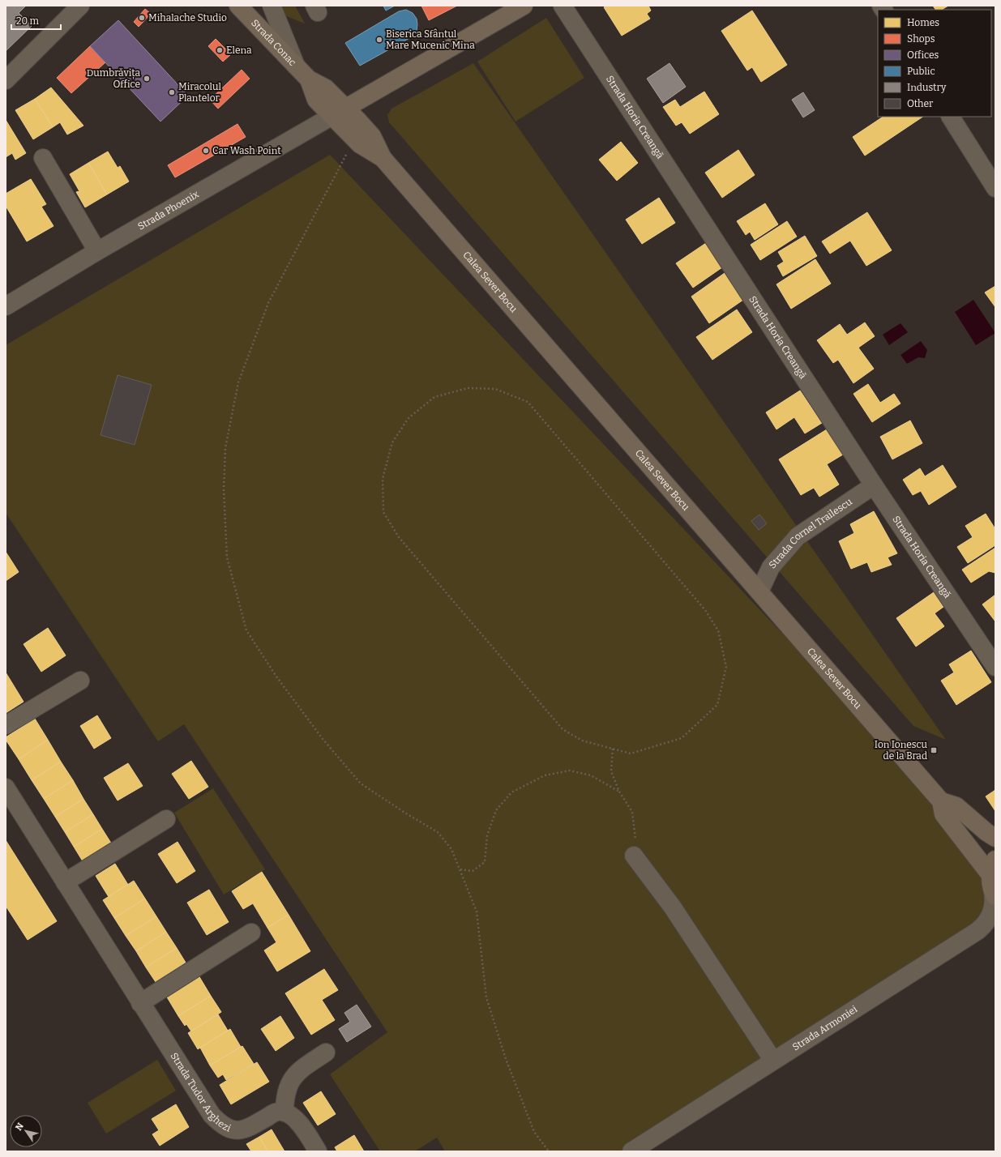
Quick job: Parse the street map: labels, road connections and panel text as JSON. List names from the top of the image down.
{
  "streets": {
    "main road": ["Strada Conac", "Calea Sever Bocu"],
    "street": [
      "Strada Horia Creangă",
      "Strada Phoenix",
      "Strada Cornel Trailescu",
      "Strada Armoniei",
      "Strada Tudor Arghezi"
    ]
  },
  "crossings": [
    ["Strada Conac", "Strada Phoenix"],
    ["Strada Conac", "Calea Sever Bocu"],
    ["Strada Horia Creangă", "Strada Cornel Trailescu"],
    ["Strada Phoenix", "Calea Sever Bocu"],
    ["Calea Sever Bocu", "Strada Cornel Trailescu"],
    ["Calea Sever Bocu", "Strada Armoniei"]
  ],
  "places": {
    "other": [
      "Mihalache Studio",
      "Biserica Sfântul Mare Mucenic Mina",
      "Elena",
      "Dumbrăvița Office",
      "Miracolul Plantelor",
      "Car Wash Point"
    ],
    "transit": ["Ion Ionescu de la Brad"]
  },
  "legend": [
    "Homes",
    "Shops",
    "Offices",
    "Public",
    "Industry",
    "Other"
  ],
  "scale_bar": "20 m",
  "north": "top left"
}
